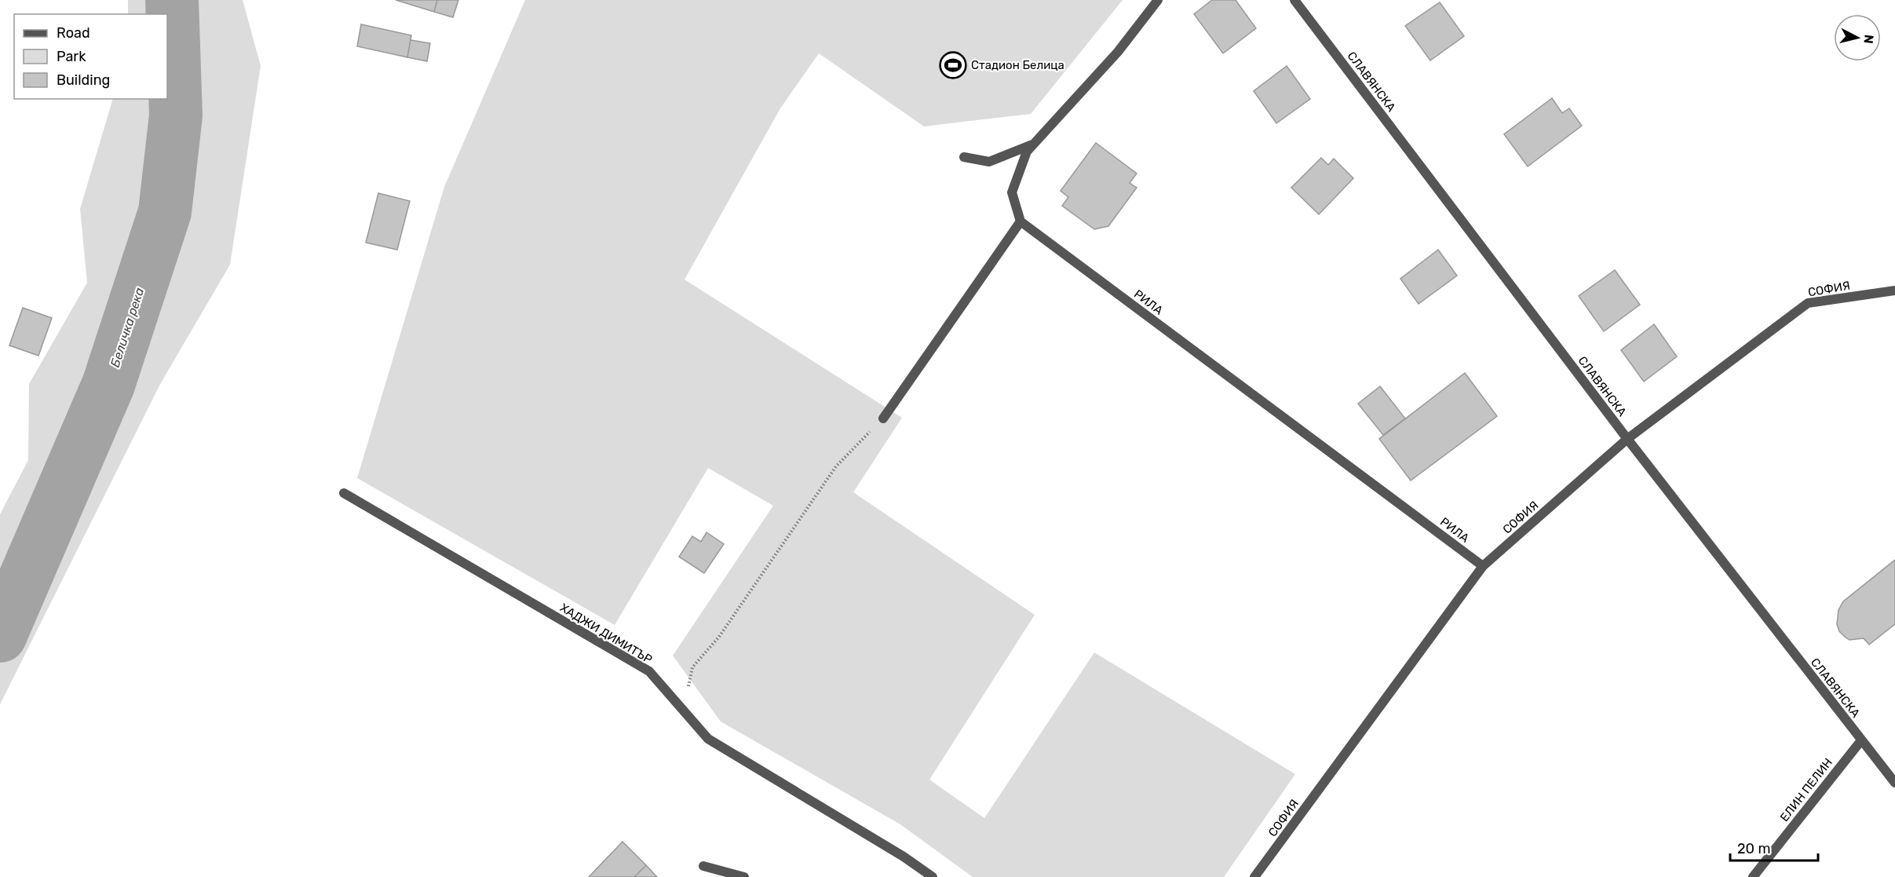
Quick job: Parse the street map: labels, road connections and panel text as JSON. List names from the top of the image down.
{
  "streets": {
    "street": [
      "СЛАВЯНСКА",
      "СОФИЯ",
      "РИЛА",
      "ХАДЖИ ДИМИТЪР",
      "ЕЛИН ПЕЛИН"
    ]
  },
  "crossings": [
    ["СЛАВЯНСКА", "СОФИЯ"],
    ["СЛАВЯНСКА", "ЕЛИН ПЕЛИН"],
    ["СОФИЯ", "РИЛА"]
  ],
  "water": ["Беличка река"],
  "places": {
    "sports": ["Стадион Белица"]
  },
  "legend": ["Road", "Park", "Building"],
  "scale_bar": "20 m",
  "north": "right"
}
